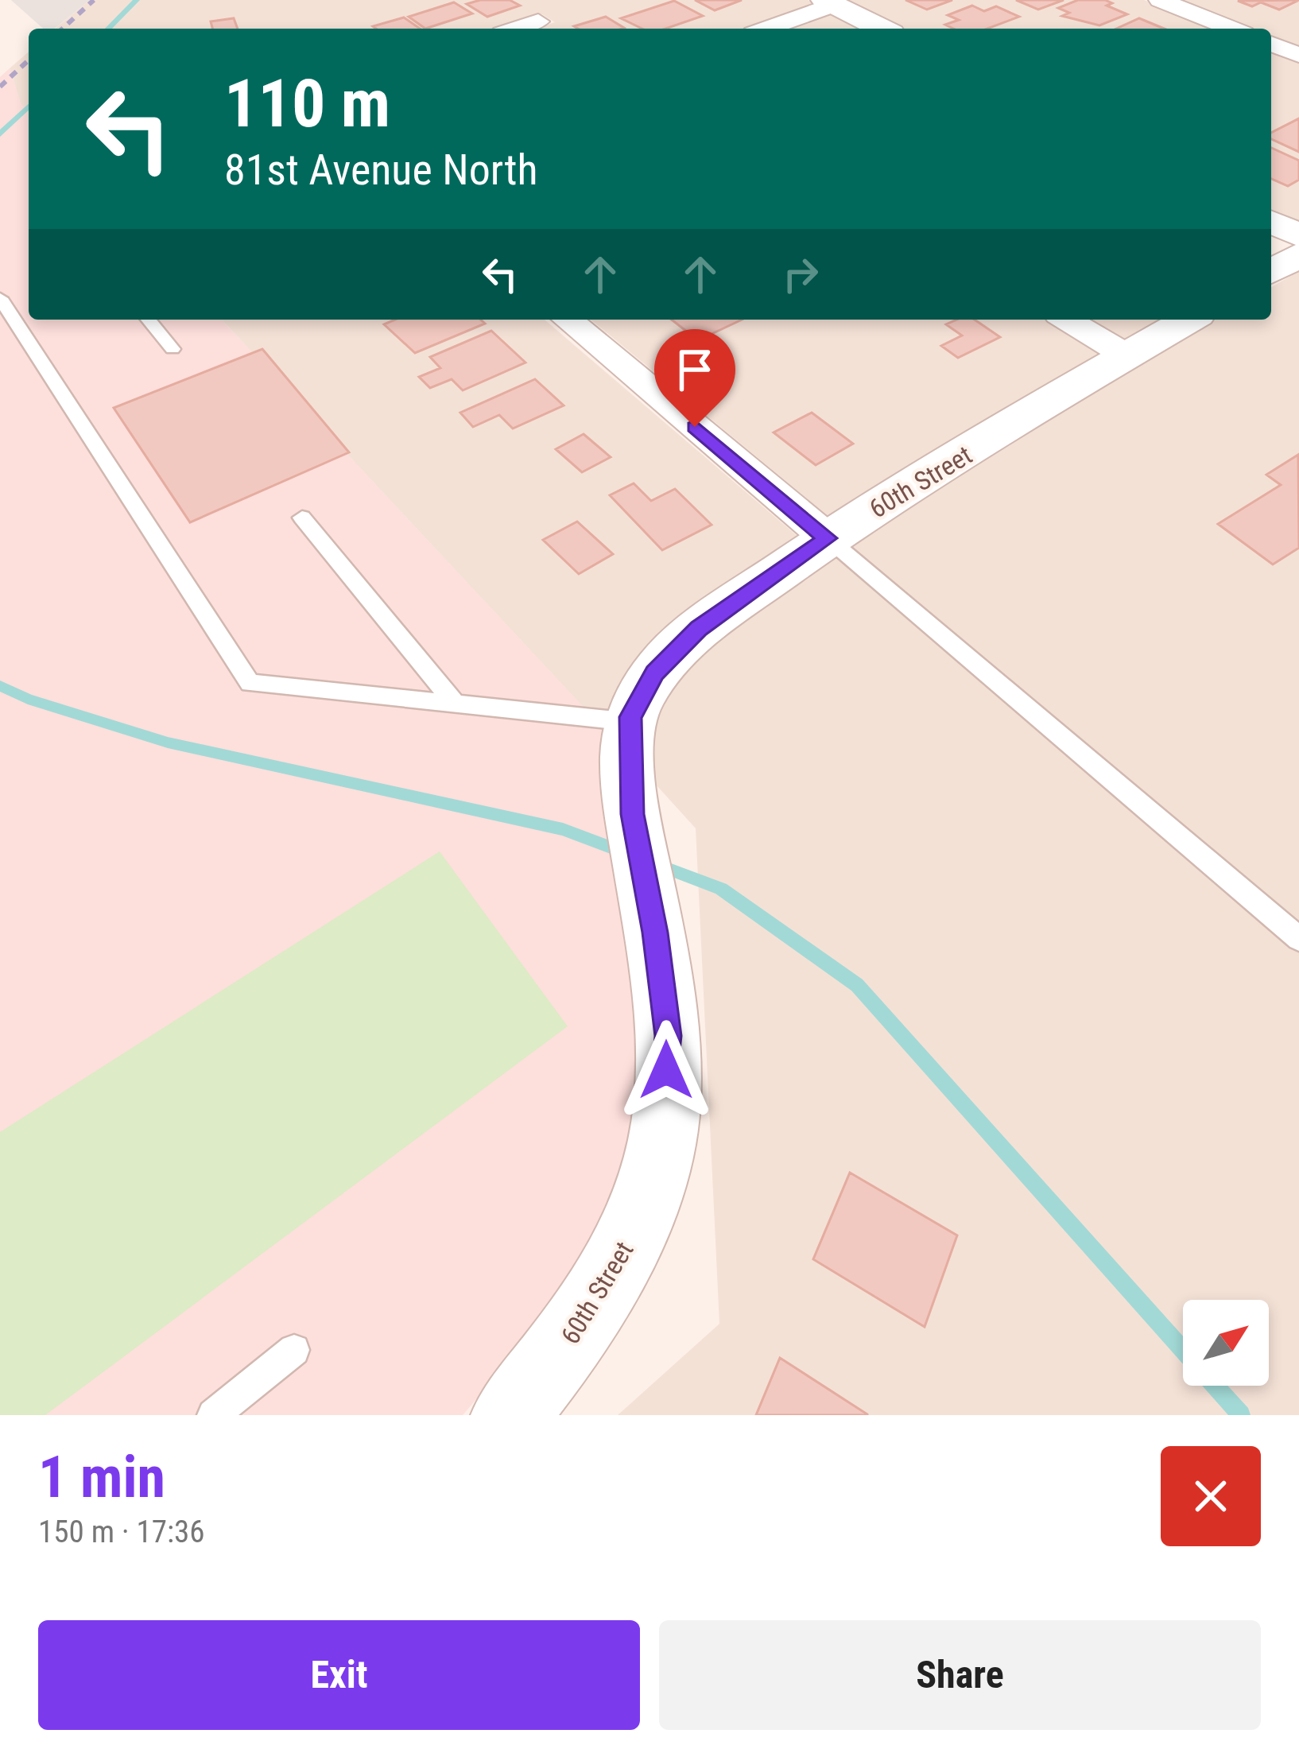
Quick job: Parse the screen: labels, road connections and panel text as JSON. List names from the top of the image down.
{
  "streets": {
    "street": ["60th Street"]
  },
  "north": "top right",
  "page": {
    "turn": ["110 m", "81st Avenue North"],
    "heading": ["1 min", "150 m · 17:36"],
    "buttons": ["Exit", "Share"]
  }
}
